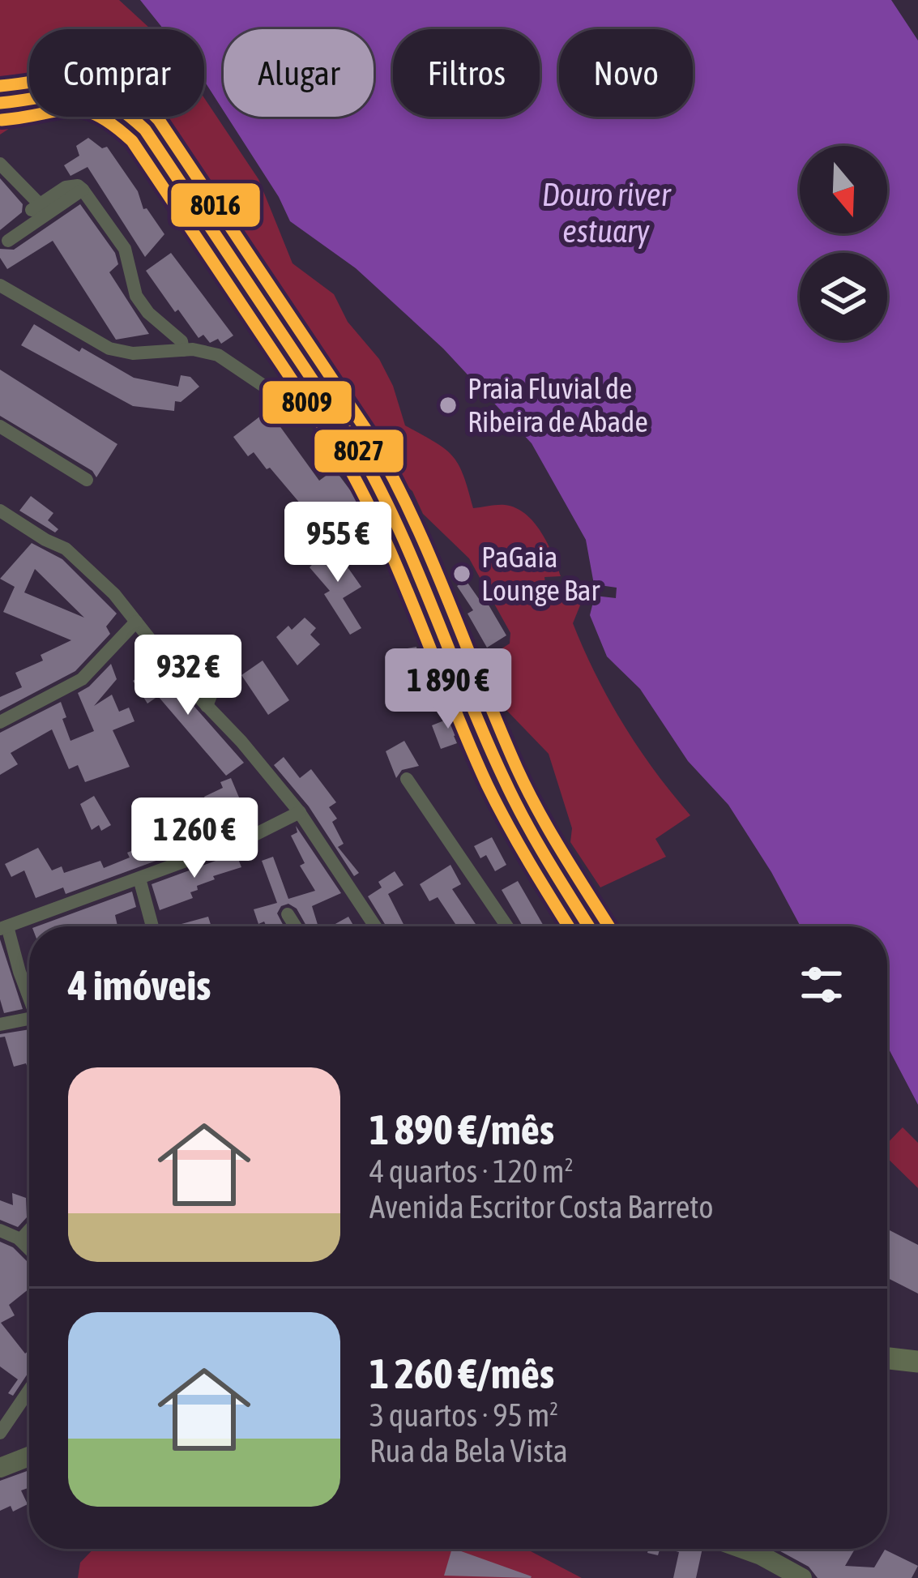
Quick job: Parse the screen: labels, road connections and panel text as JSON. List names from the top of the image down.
{
  "water": ["Douro river estuary"],
  "places": ["Praia Fluvial de Ribeira de Abade", "PaGaia Lounge Bar"],
  "lines": ["transit line 8016", "transit line 8027", "transit line 8009"],
  "north": "bottom",
  "page": {
    "chip": [
      "Comprar",
      "Alugar",
      "Filtros",
      "Novo"
    ],
    "price": [
      "955 €",
      "932 €",
      "1 890 €",
      "1 260 €"
    ],
    "heading": "4 imóveis",
    "list": [
      {
        "name": "1 890 €/mês",
        "note": "4 quartos · 120 m² · Avenida Escritor Costa Barreto"
      },
      {
        "name": "1 260 €/mês",
        "note": "3 quartos · 95 m² · Rua da Bela Vista"
      }
    ]
  }
}
